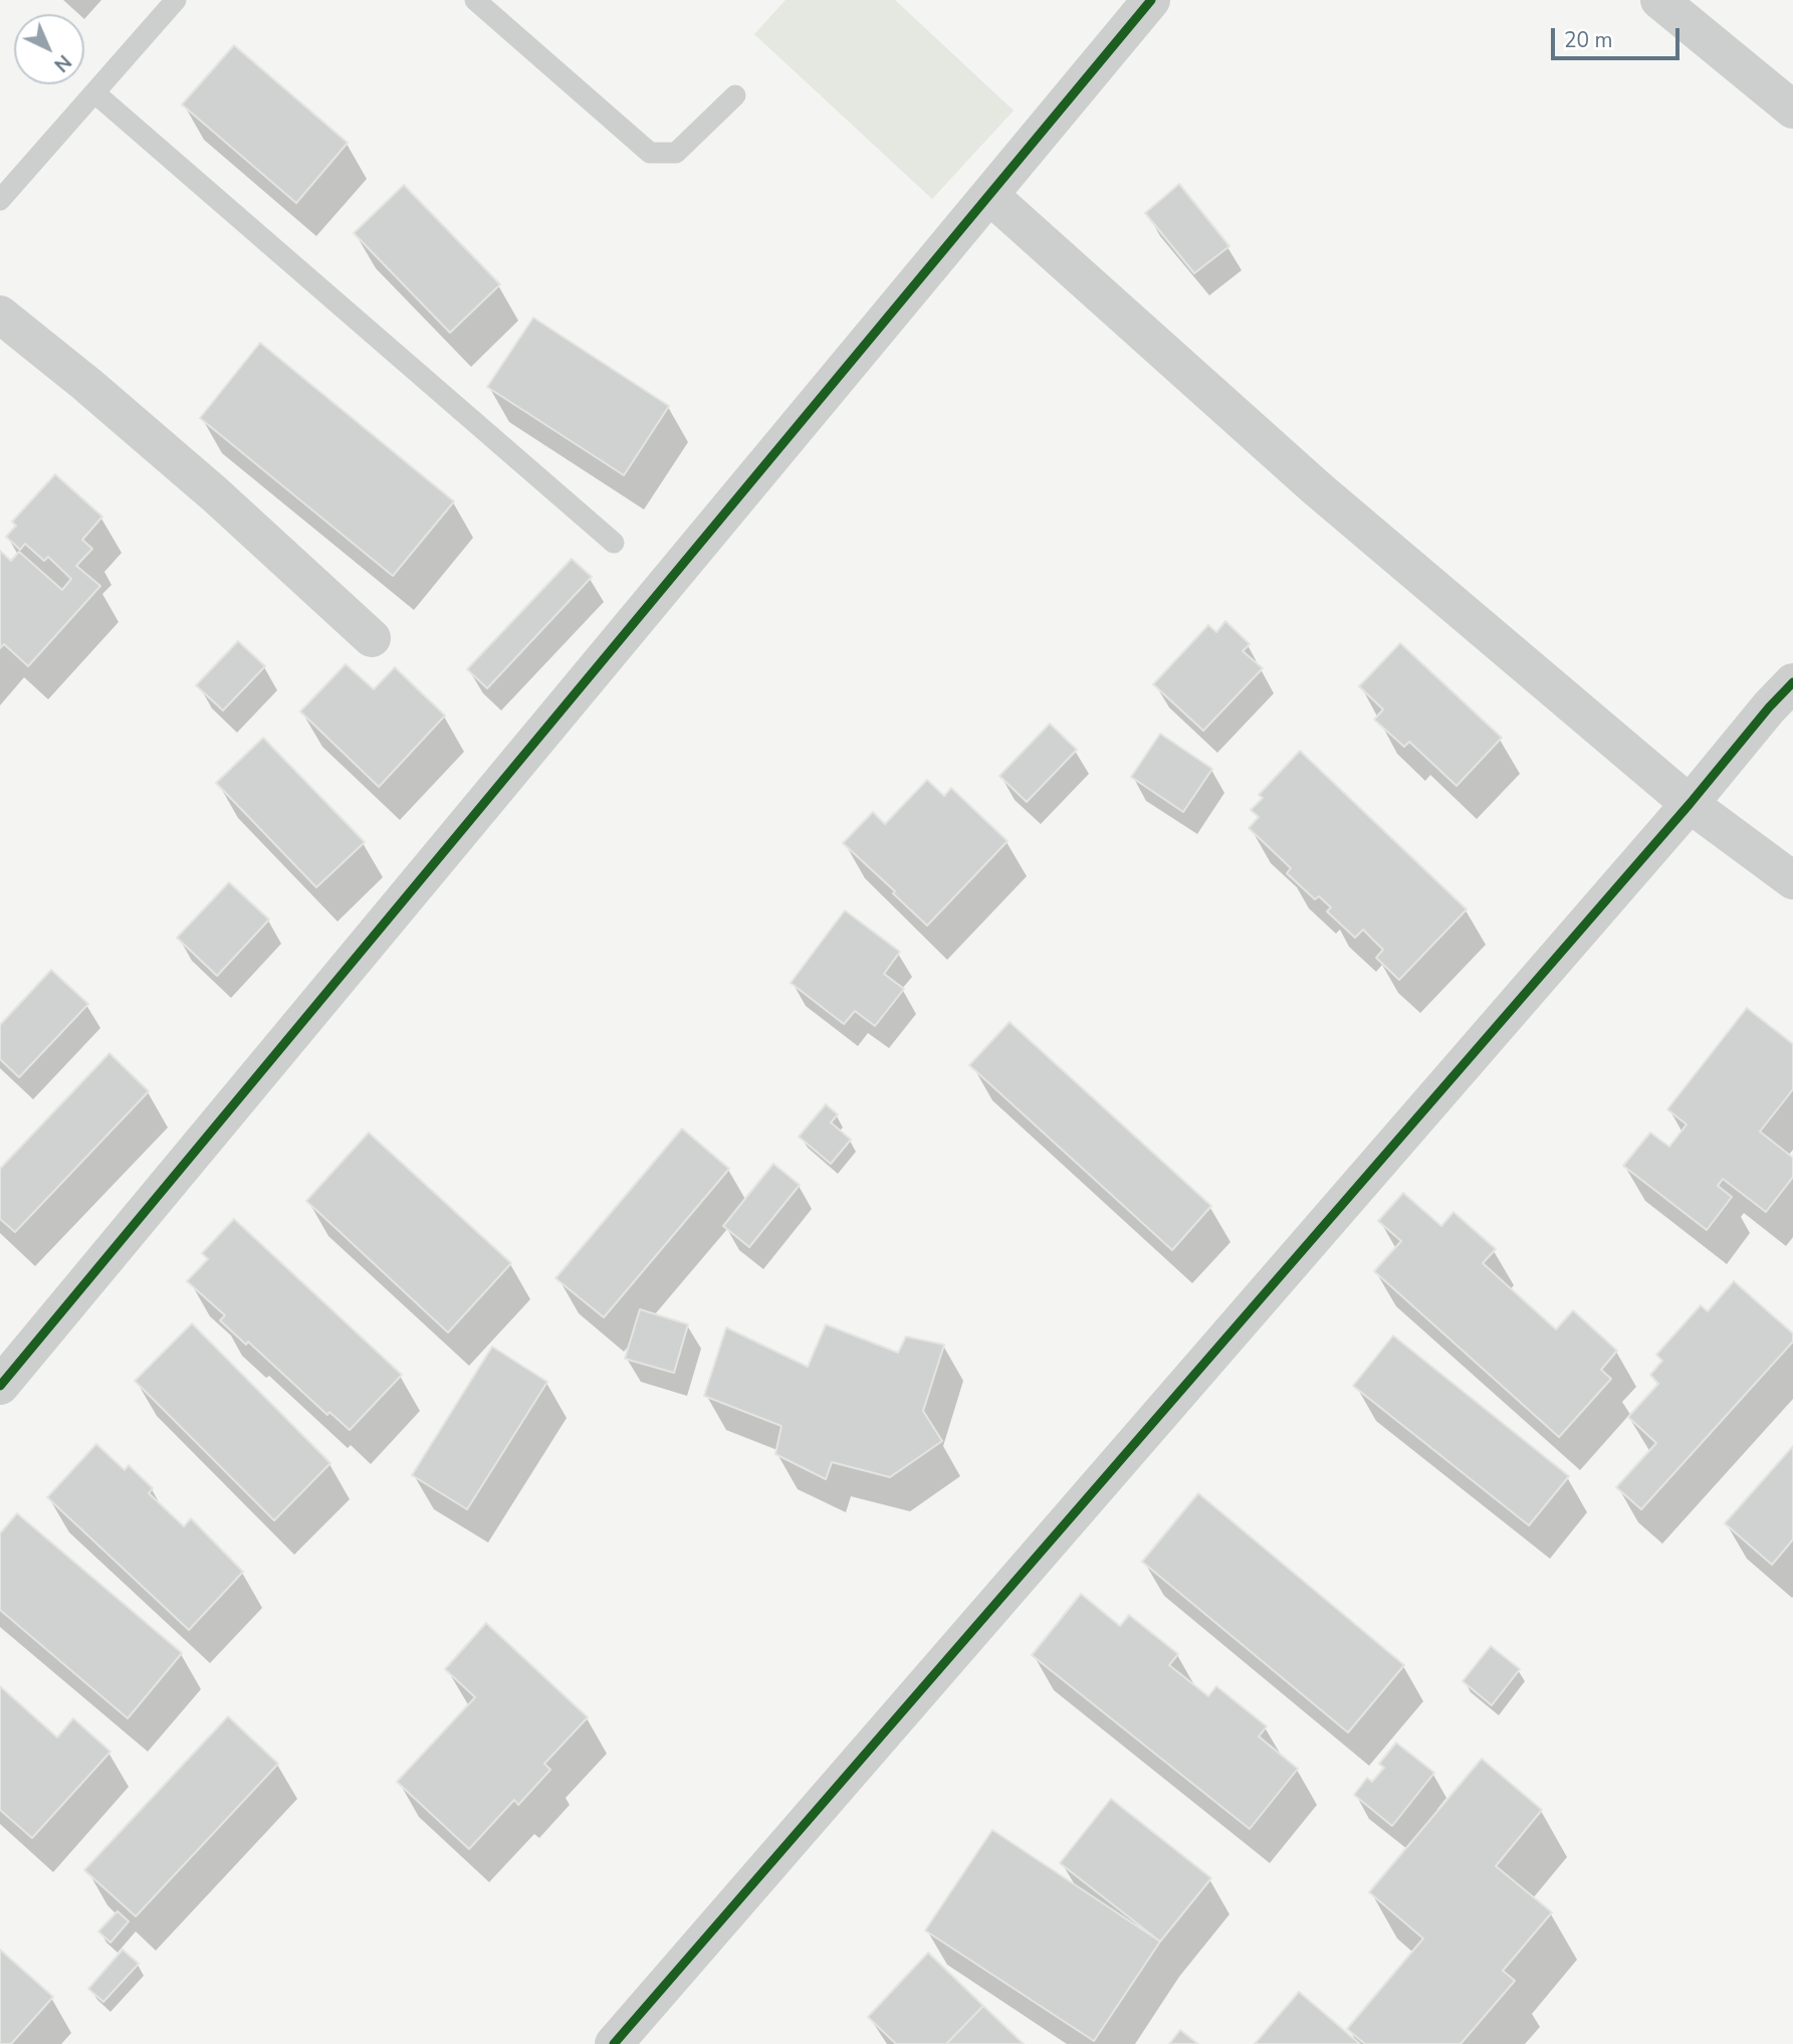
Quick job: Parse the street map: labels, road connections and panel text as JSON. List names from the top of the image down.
{
  "scale_bar": "20 m",
  "north": "bottom right"
}
